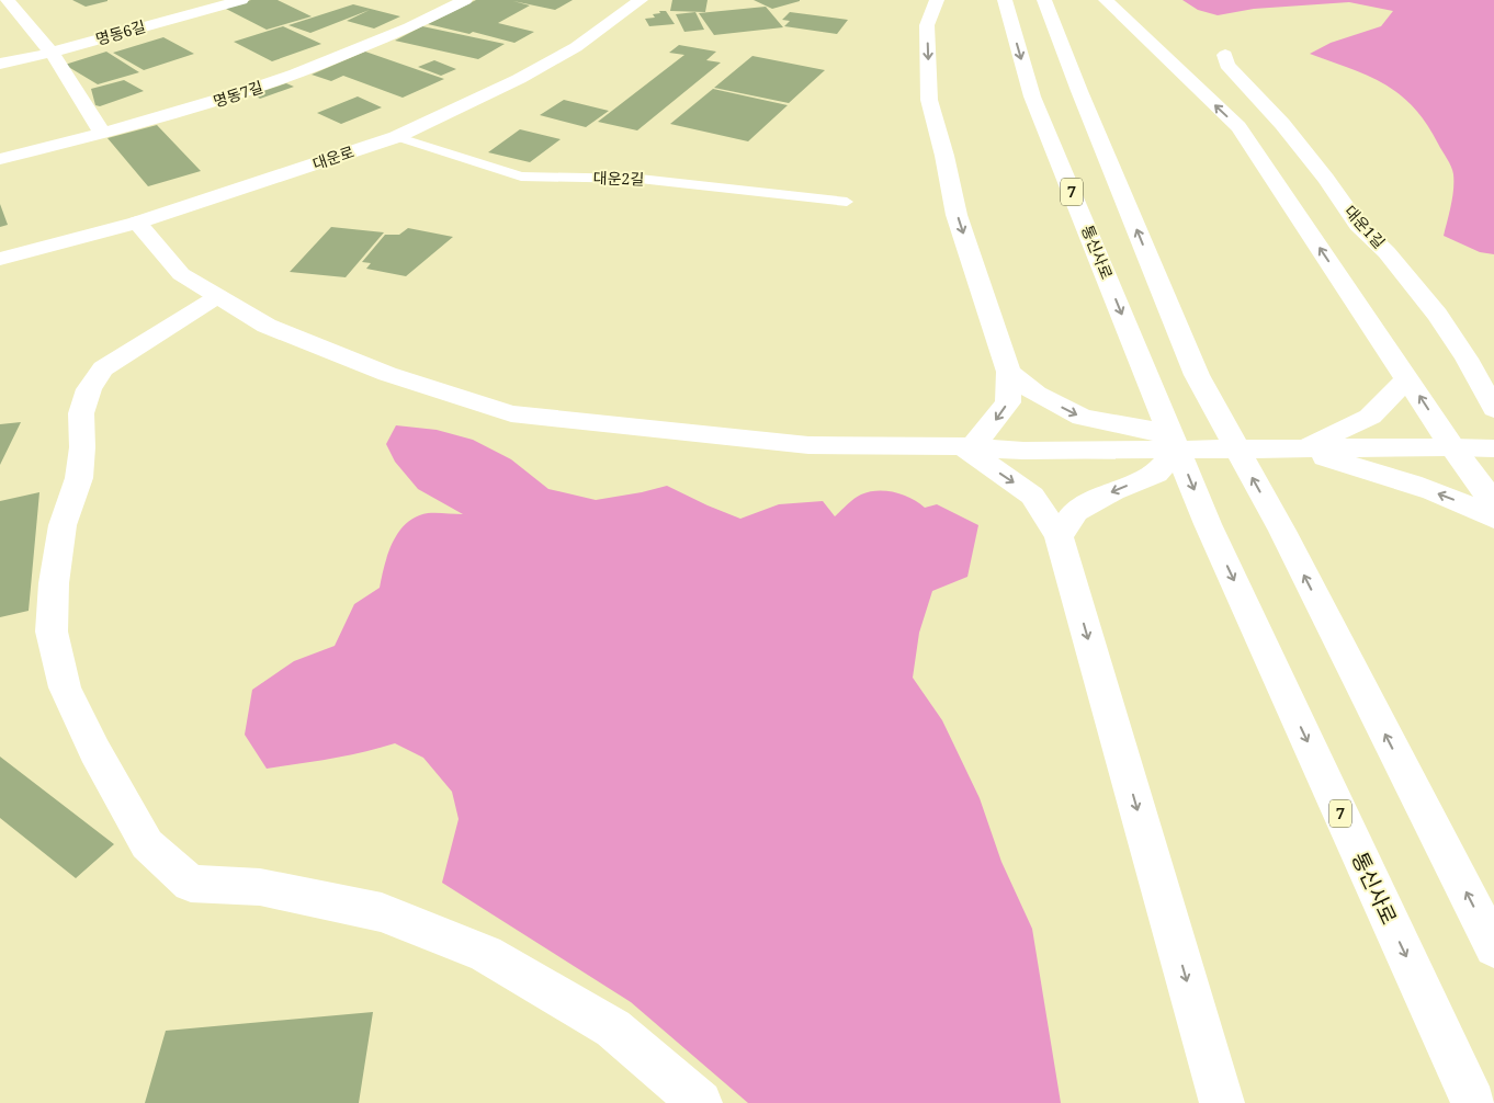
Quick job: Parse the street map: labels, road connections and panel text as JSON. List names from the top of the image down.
{
  "streets": {
    "main road": [
      "명동6길",
      "명동7길",
      "대운로",
      "7",
      "대운1길",
      "통신사로"
    ],
    "lane": ["대운2길"]
  },
  "crossings": [
    ["대운로", "대운2길"]
  ]
}
